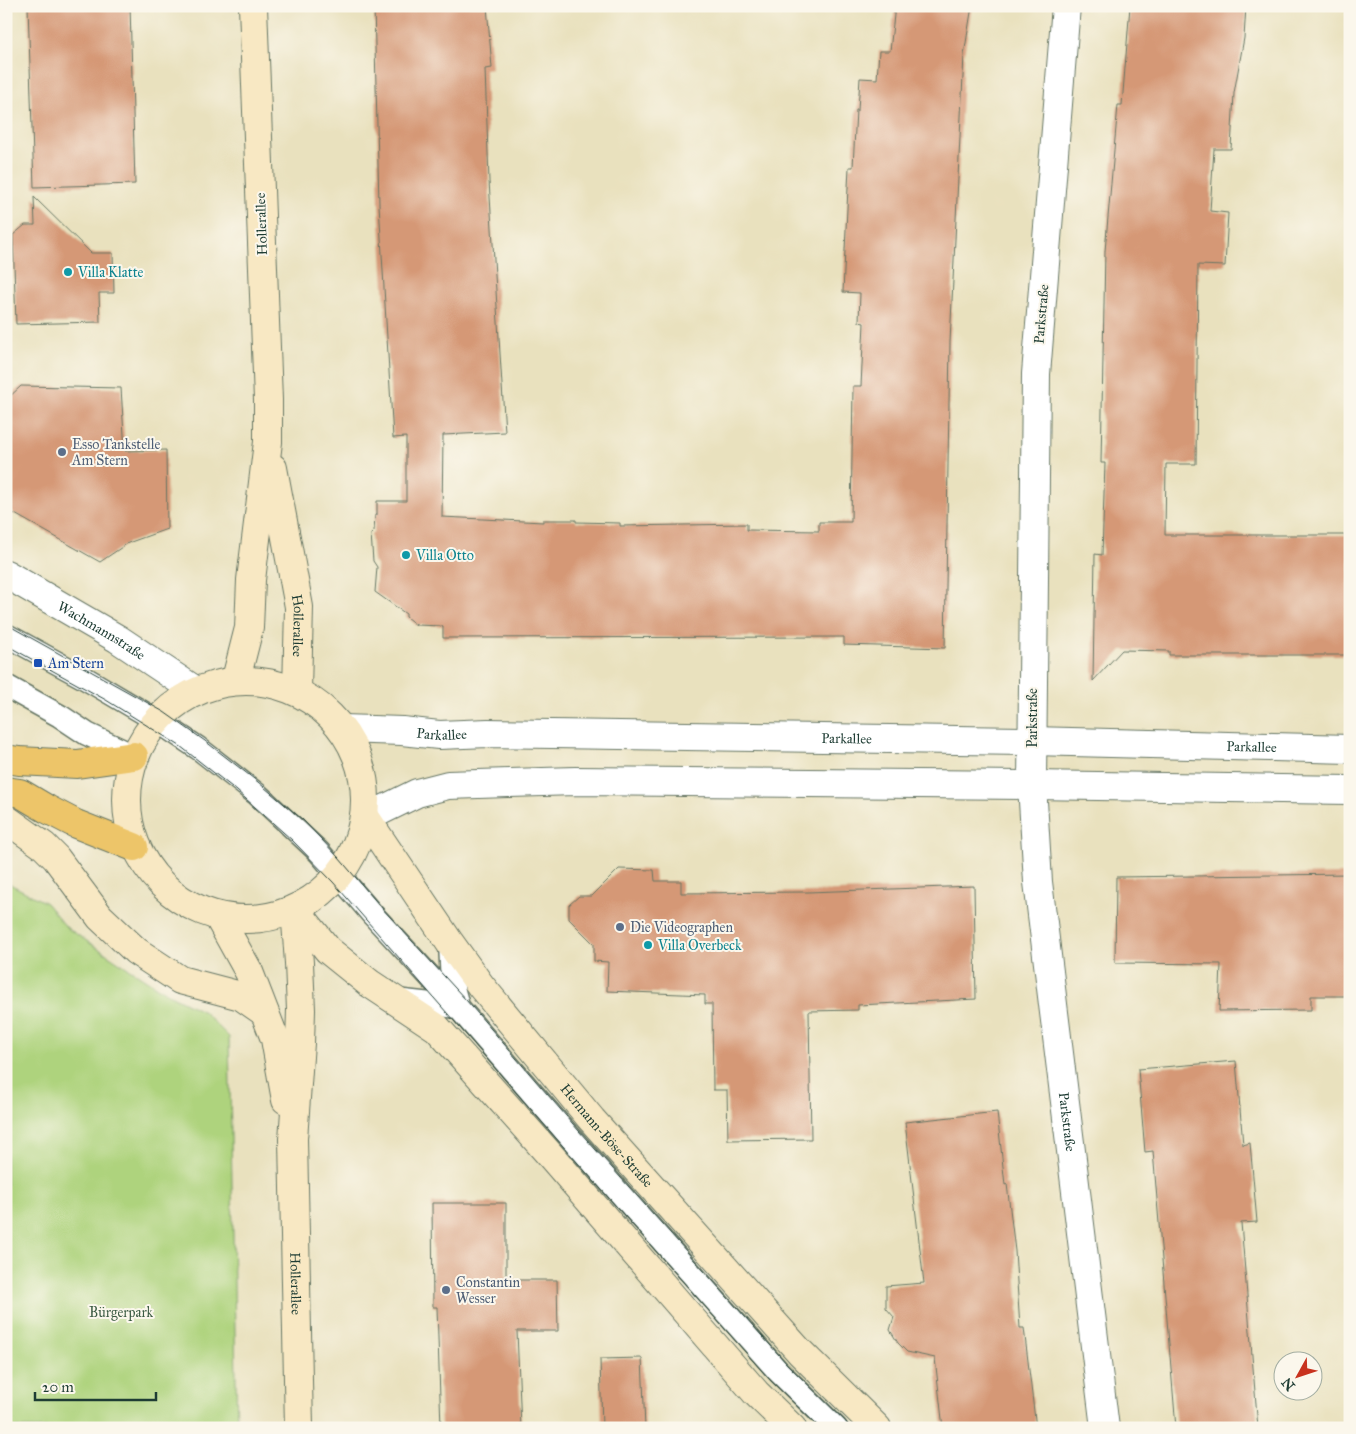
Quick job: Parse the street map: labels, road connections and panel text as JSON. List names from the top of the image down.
{
  "streets": {
    "main road": ["Hollerallee", "Hermann-Böse-Straße"],
    "street": ["Parkstraße", "Wachmannstraße", "Parkallee"]
  },
  "crossings": [
    ["Parkstraße", "Parkallee"]
  ],
  "parks": ["Bürgerpark"],
  "places": {
    "other": [
      "Villa Klatte",
      "Esso Tankstelle Am Stern",
      "Villa Otto",
      "Die Videographen",
      "Villa Overbeck",
      "Constantin Wesser"
    ],
    "transit": ["Am Stern"]
  },
  "scale_bar": "20 m",
  "north": "bottom left"
}
